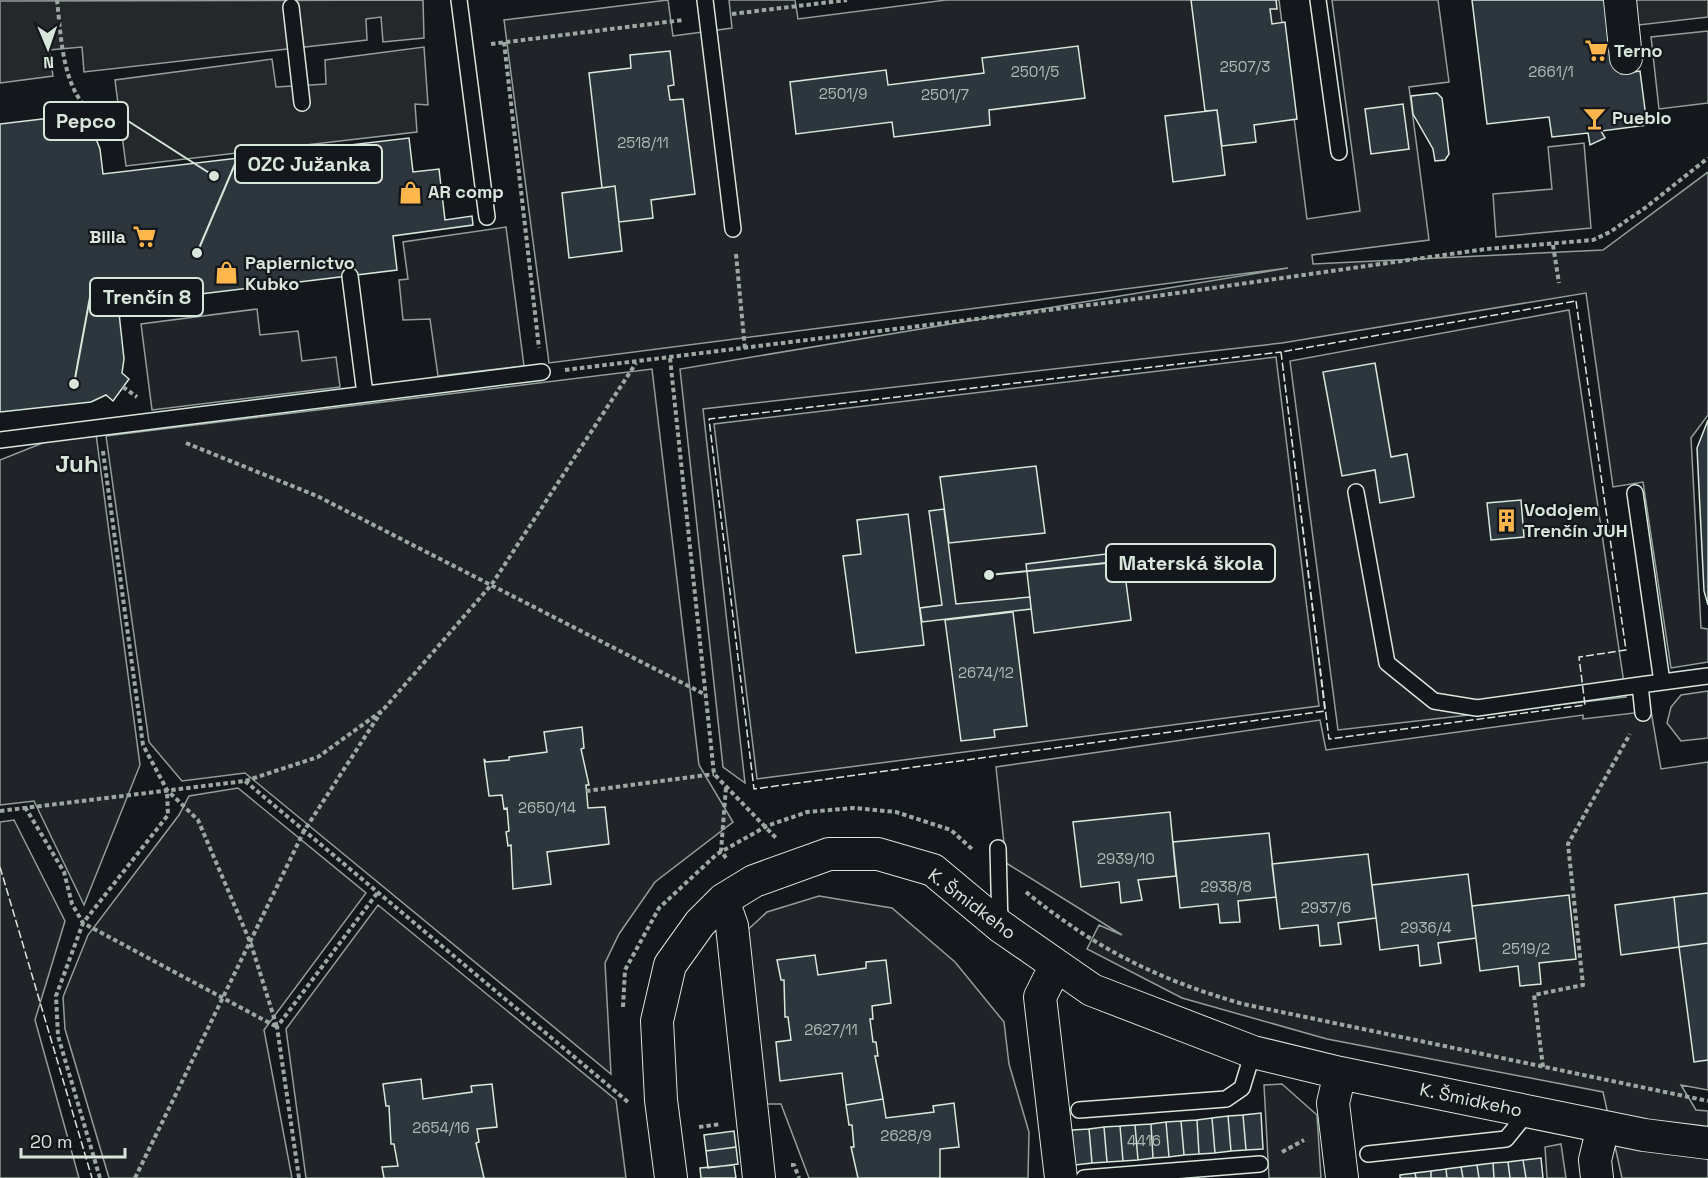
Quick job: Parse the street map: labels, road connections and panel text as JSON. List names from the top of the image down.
{
  "streets": {
    "street": ["K. Šmidkeho"]
  },
  "districts": ["Juh"],
  "places": {
    "supermarket": ["Terno", "Billa"],
    "bar": ["Pueblo"],
    "other": [
      "Pepco",
      "OZC Južanka",
      "Trenčín 8",
      "Materská škola"
    ],
    "shop": ["AR comp", "Papiernictvo Kubko"],
    "building": ["Vodojem Trenčín JUH"]
  },
  "house_numbers": [
    "2507/3",
    "2501/5",
    "2661/1",
    "2501/9",
    "2501/7",
    "2518/11",
    "2674/12",
    "2650/14",
    "2939/10",
    "2938/8",
    "2937/6",
    "2936/4",
    "2519/2",
    "2627/11",
    "2654/16",
    "2628/9",
    "4416"
  ],
  "scale_bar": "20 m",
  "north": "bottom"
}
